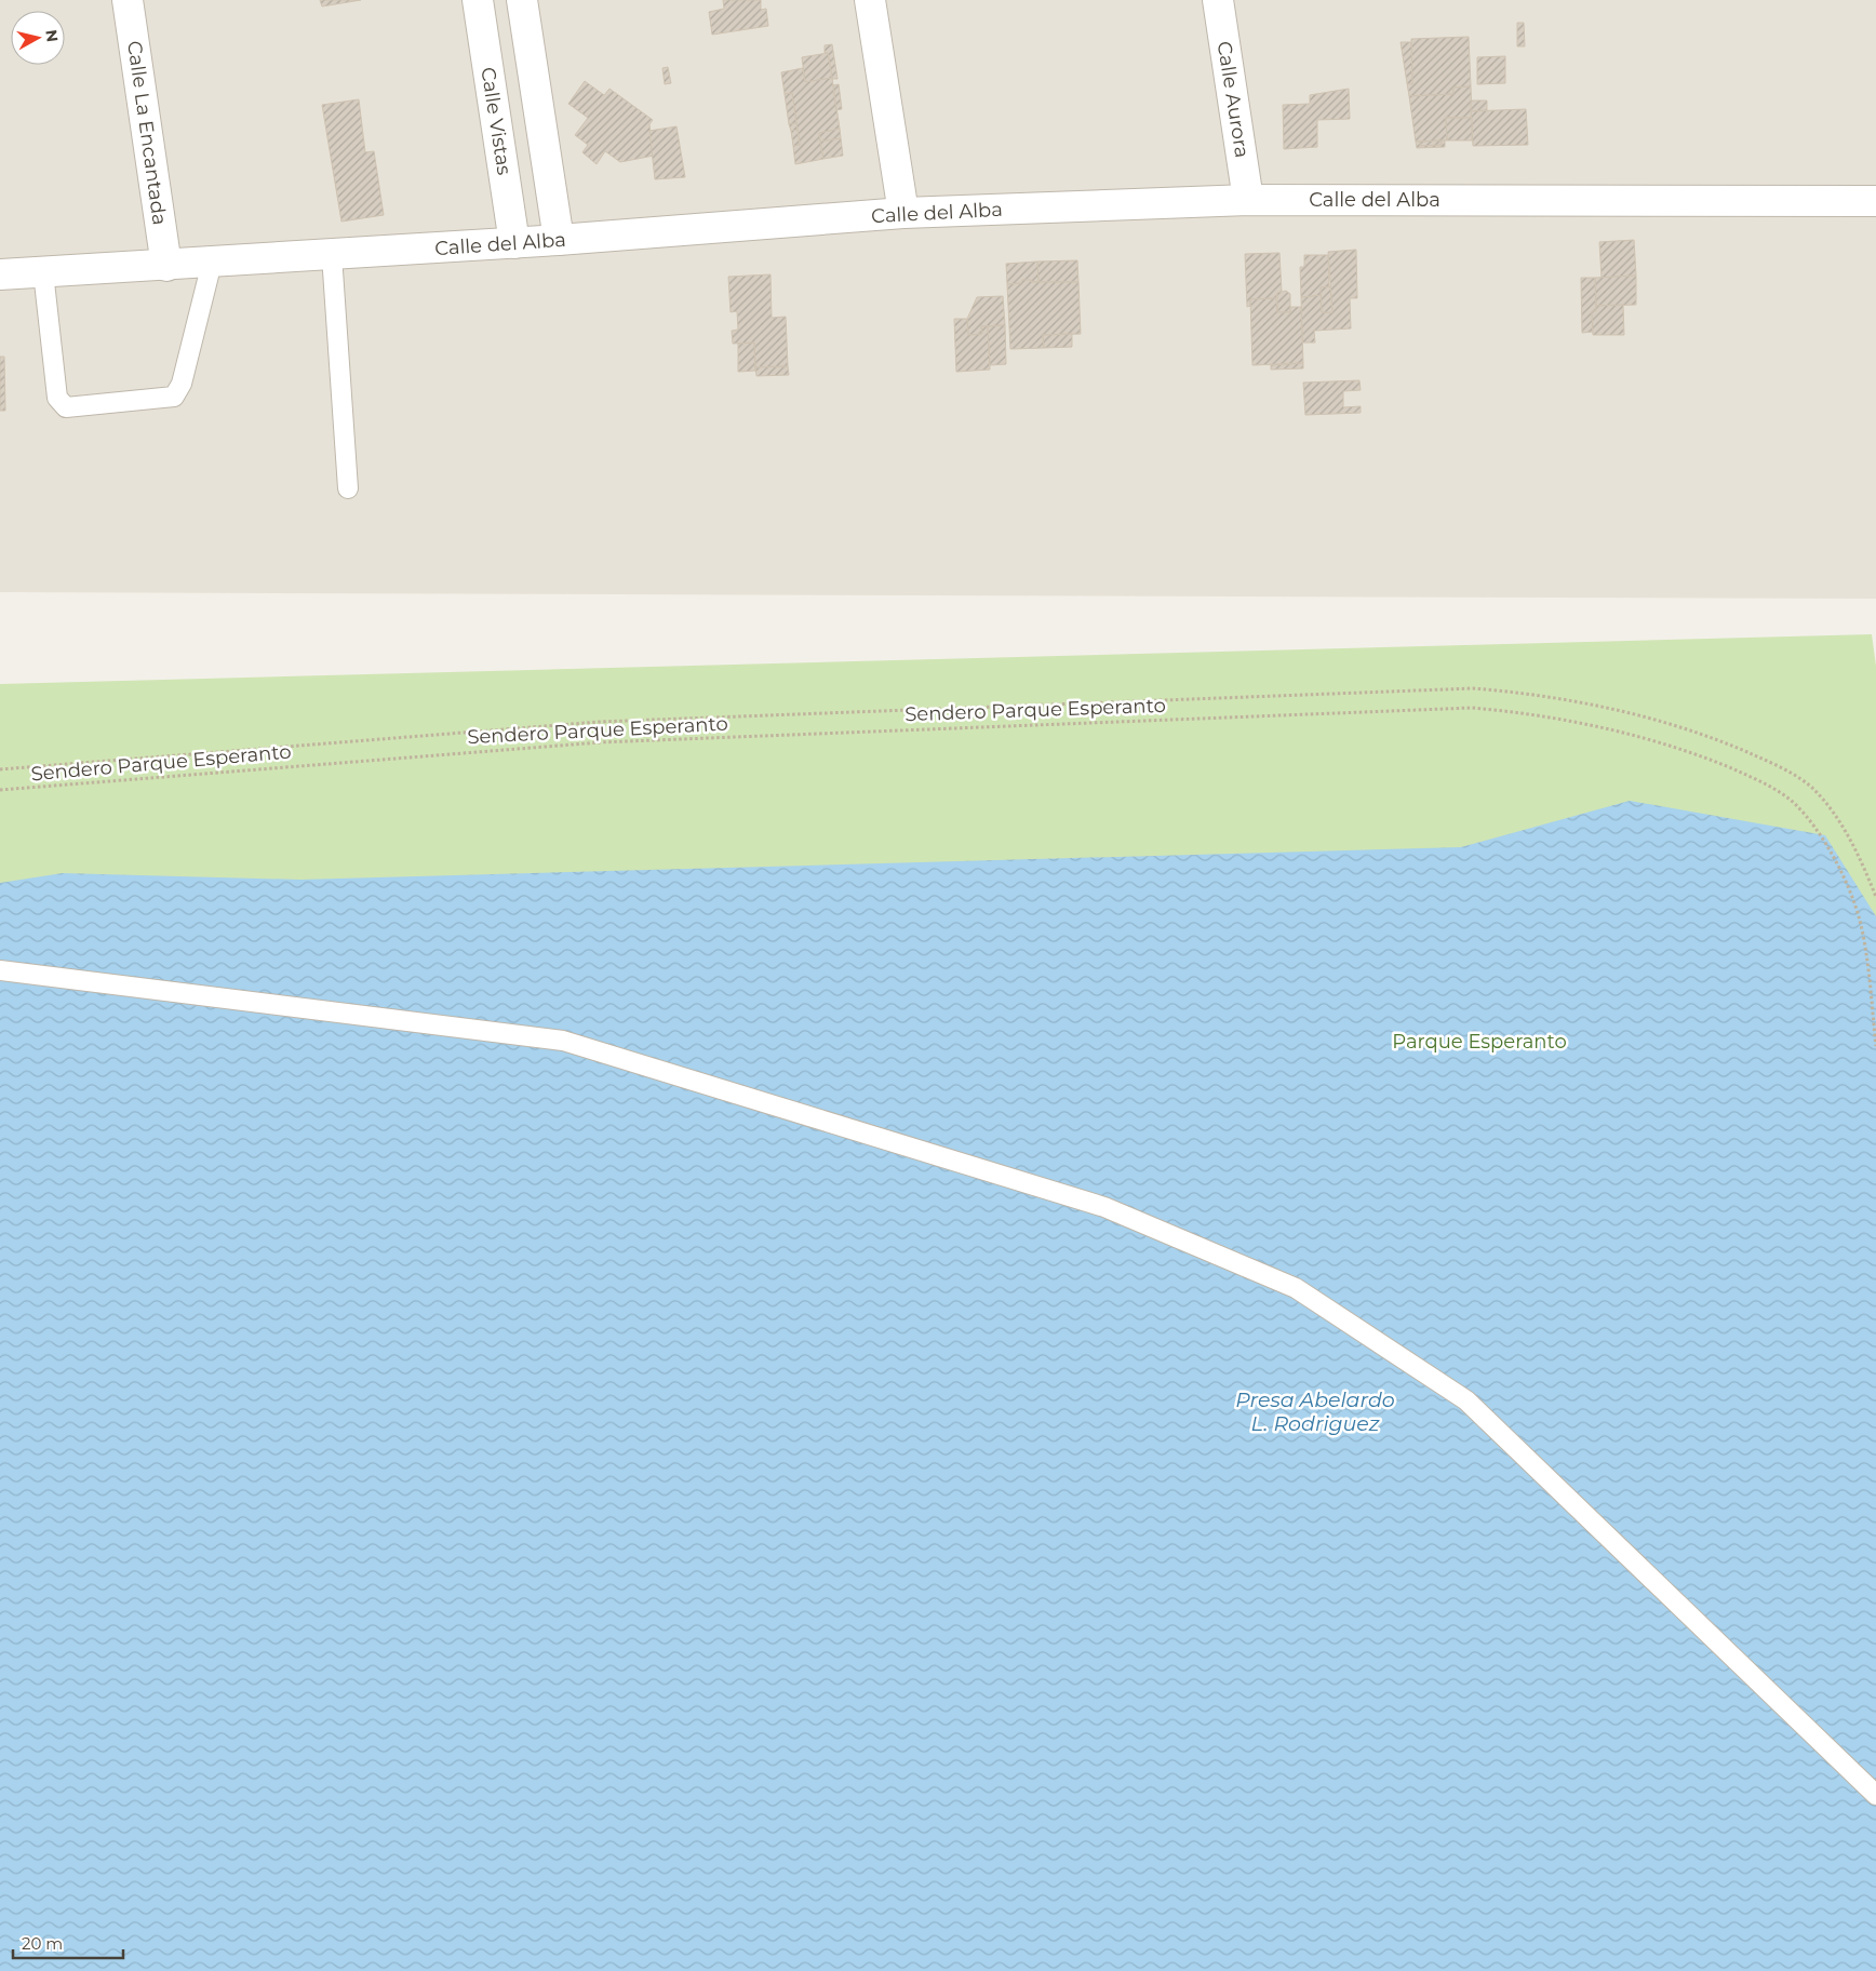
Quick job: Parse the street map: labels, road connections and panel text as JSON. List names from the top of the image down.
{
  "streets": {
    "street": [
      "Calle Aurora",
      "Calle Vistas",
      "Calle La Encantada",
      "Calle del Alba"
    ],
    "path": ["Sendero Parque Esperanto"]
  },
  "crossings": [
    ["Calle Aurora", "Calle del Alba"],
    ["Calle Vistas", "Calle del Alba"],
    ["Calle La Encantada", "Calle del Alba"]
  ],
  "water": ["Presa Abelardo L. Rodriguez"],
  "parks": ["Parque Esperanto"],
  "scale_bar": "20 m",
  "north": "right"
}
